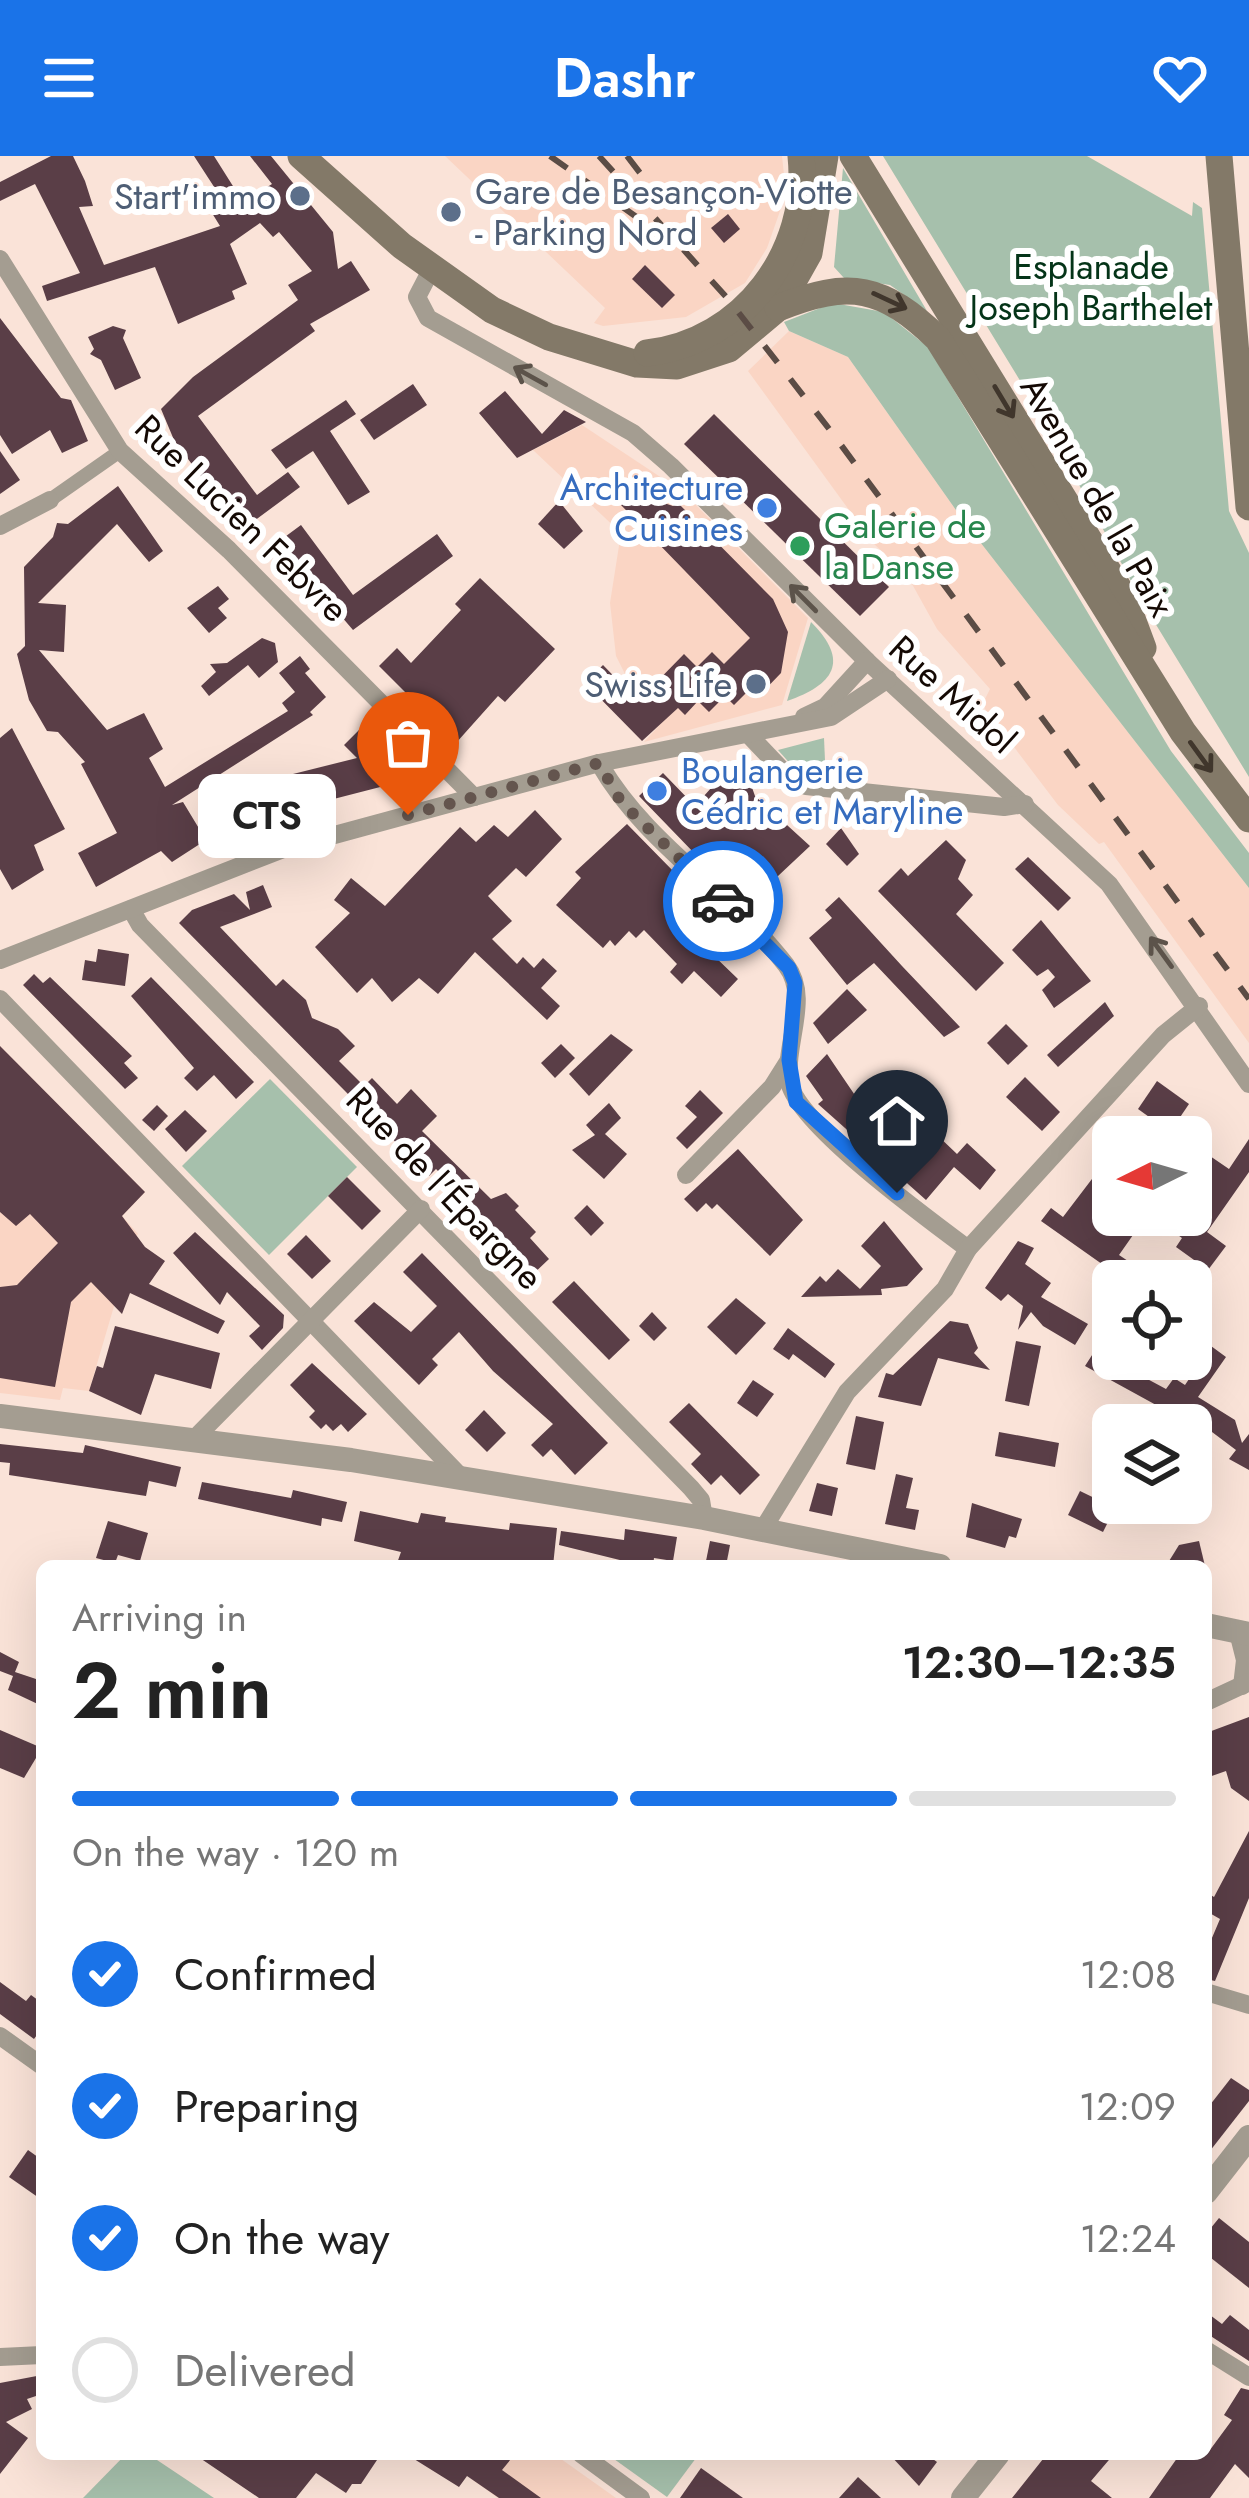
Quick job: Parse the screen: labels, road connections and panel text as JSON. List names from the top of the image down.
{
  "streets": {
    "main road": ["Avenue de la Paix"],
    "street": ["Rue Lucien Febvre", "Rue Midol", "Rue de l'Épargne"]
  },
  "one_way": ["Avenue de la Paix", "Rue Midol"],
  "parks": ["Esplanade Joseph Barthelet"],
  "places": [
    "Start'immo",
    "Gare de Besançon-Viotte - Parking Nord",
    "Architecture Cuisines",
    "Galerie de la Danse",
    "Swiss Life",
    "Boulangerie Cédric et Maryline",
    "CTS"
  ],
  "north": "left",
  "page": {
    "header": "Dashr",
    "bubble": "CTS",
    "heading": ["2 min", "Arriving in", "12:30–12:35"],
    "bar": "On the way · 120 m",
    "list": [
      ["Confirmed", "12:08"],
      ["Preparing", "12:09"],
      ["On the way", "12:24"],
      "Delivered"
    ]
  }
}
